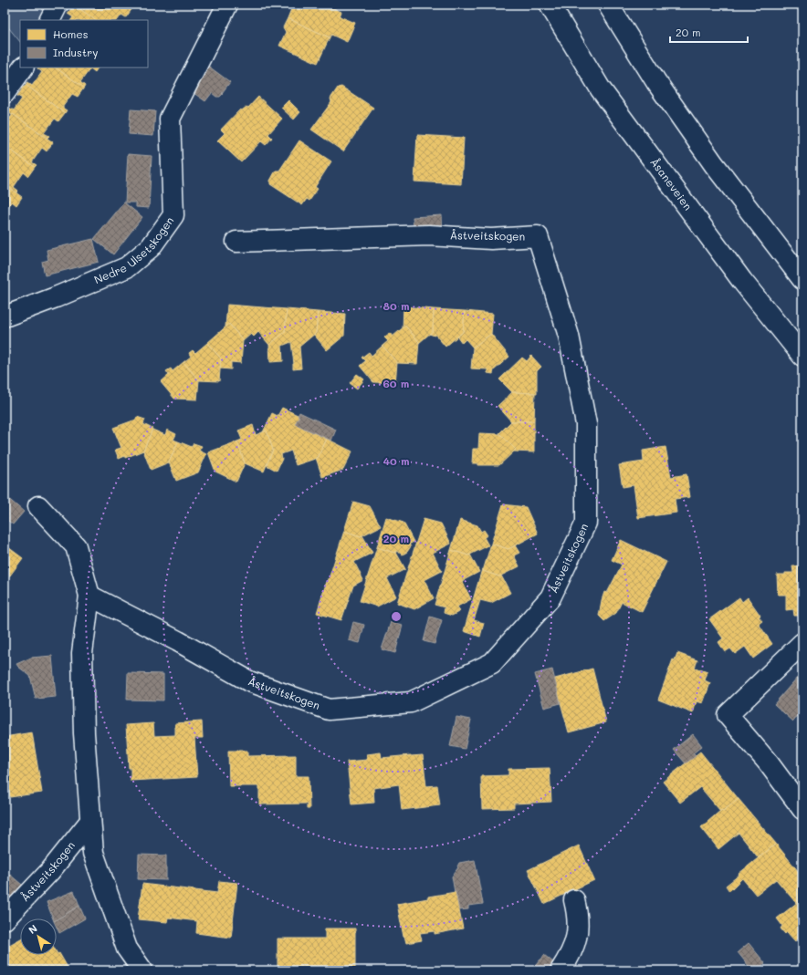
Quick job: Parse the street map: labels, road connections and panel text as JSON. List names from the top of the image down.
{
  "streets": {
    "main road": ["Åsaneveien", "Åstveitskogen", "Nedre Ulsetskogen"]
  },
  "legend": ["Homes", "Industry"],
  "scale_bar": "20 m",
  "north": "top left",
  "rings": [
    "80 m",
    "60 m",
    "40 m",
    "20 m"
  ]
}
